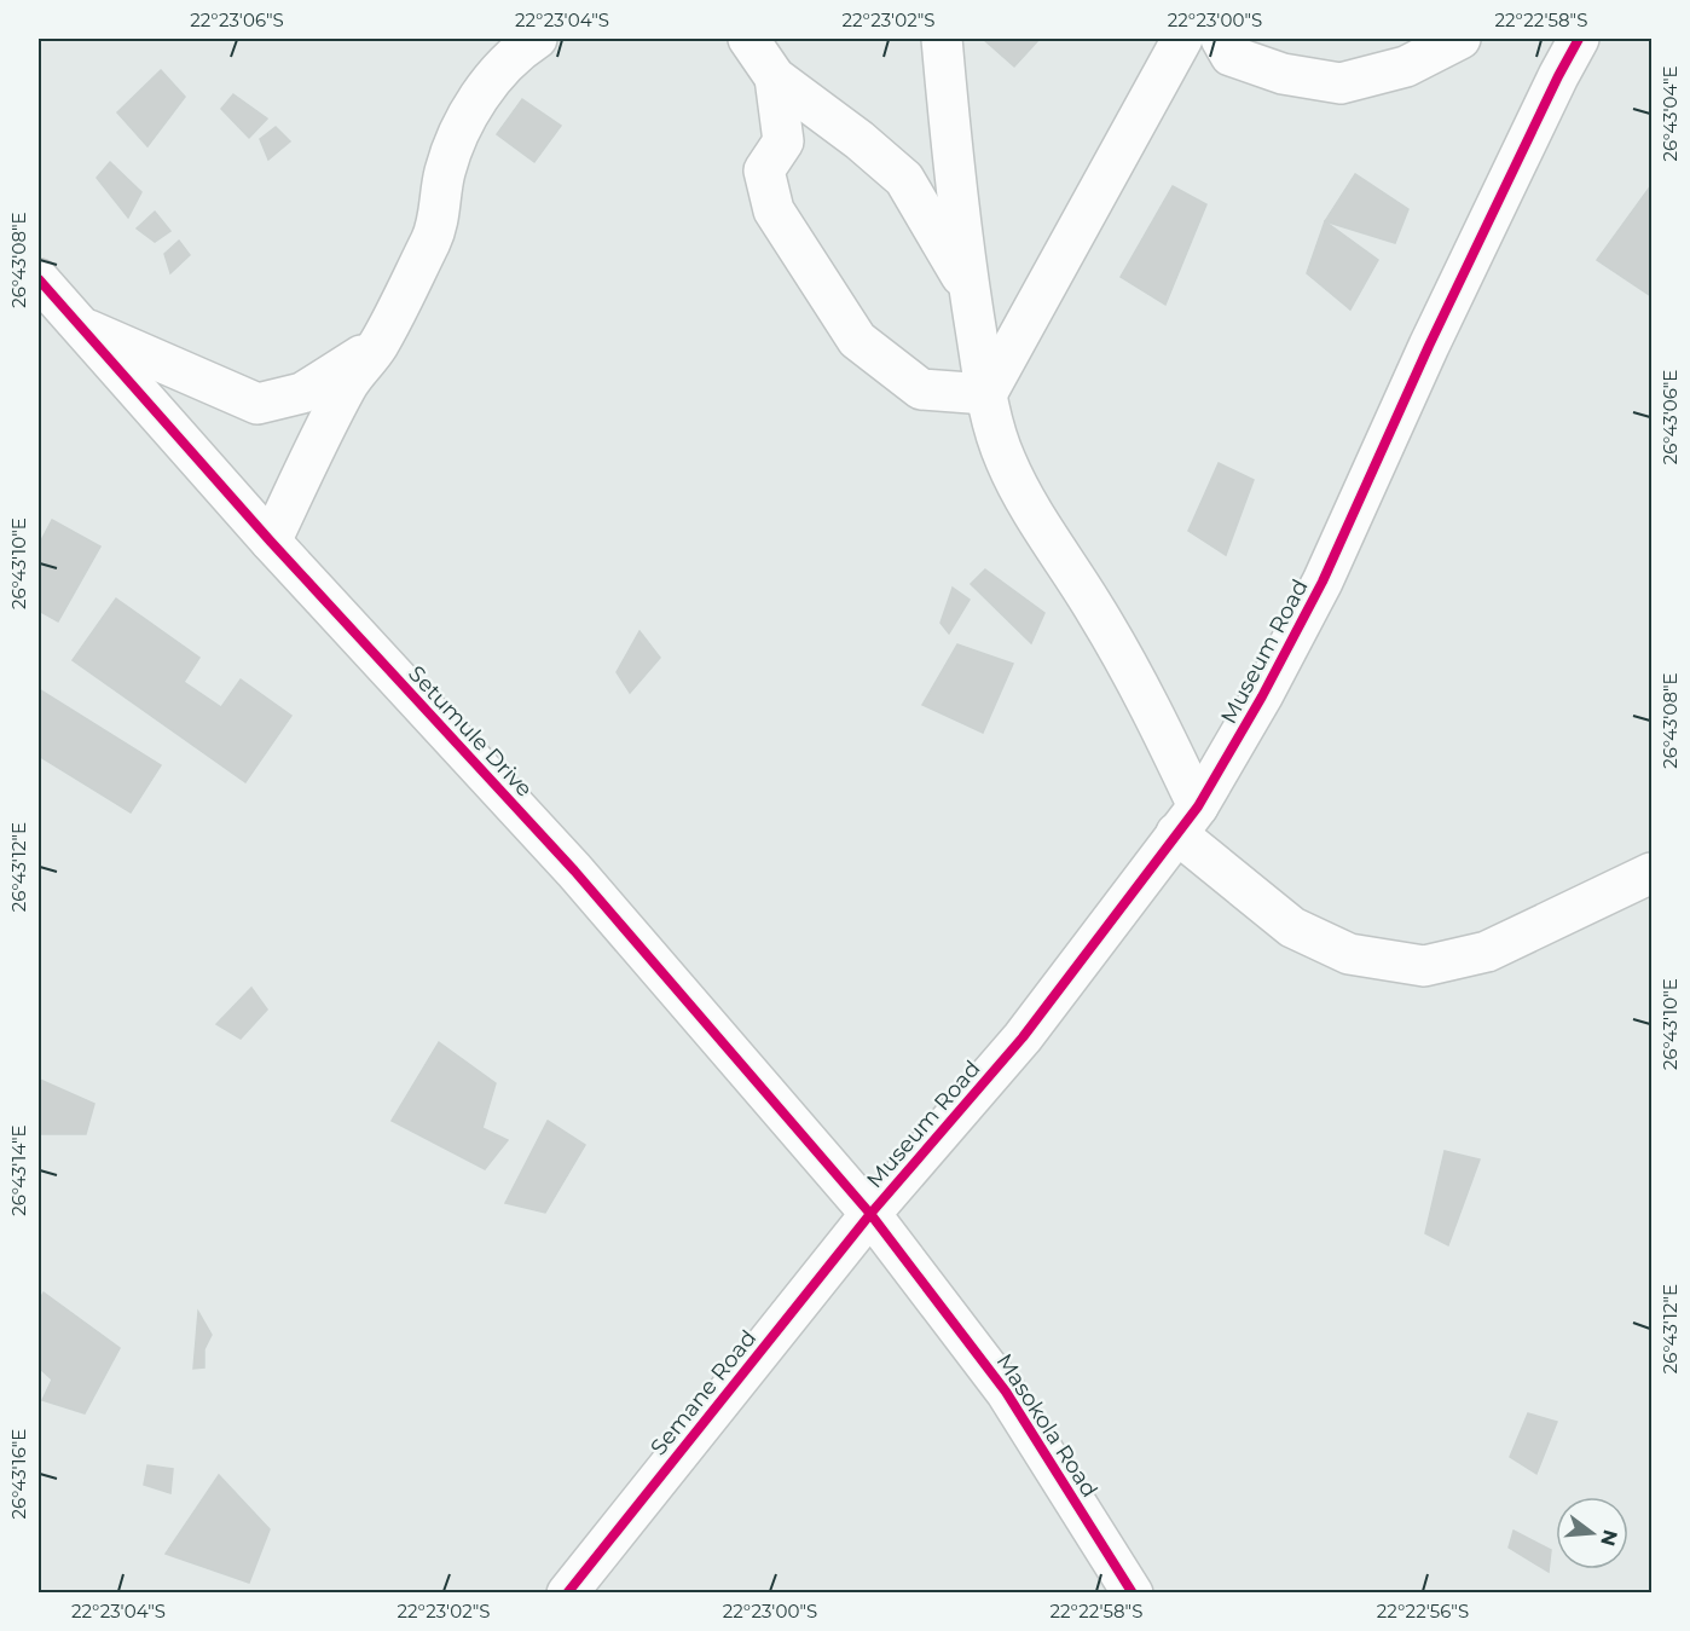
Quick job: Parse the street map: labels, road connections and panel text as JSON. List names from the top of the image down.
{
  "streets": {
    "street": [
      "Museum Road",
      "Setumule Drive",
      "Semane Road",
      "Masokola Road"
    ]
  },
  "crossings": [
    ["Museum Road", "Setumule Drive"],
    ["Museum Road", "Semane Road"],
    ["Museum Road", "Masokola Road"],
    ["Setumule Drive", "Semane Road"],
    ["Setumule Drive", "Masokola Road"],
    ["Semane Road", "Masokola Road"]
  ],
  "north": "right",
  "coordinates": [
    "22°23'06\"S",
    "22°23'04\"S",
    "22°23'02\"S",
    "22°23'00\"S",
    "22°22'58\"S",
    "26°43'04\"E",
    "26°43'08\"E",
    "26°43'06\"E",
    "26°43'10\"E",
    "26°43'12\"E",
    "26°43'14\"E",
    "26°43'16\"E",
    "22°22'56\"S"
  ]
}
